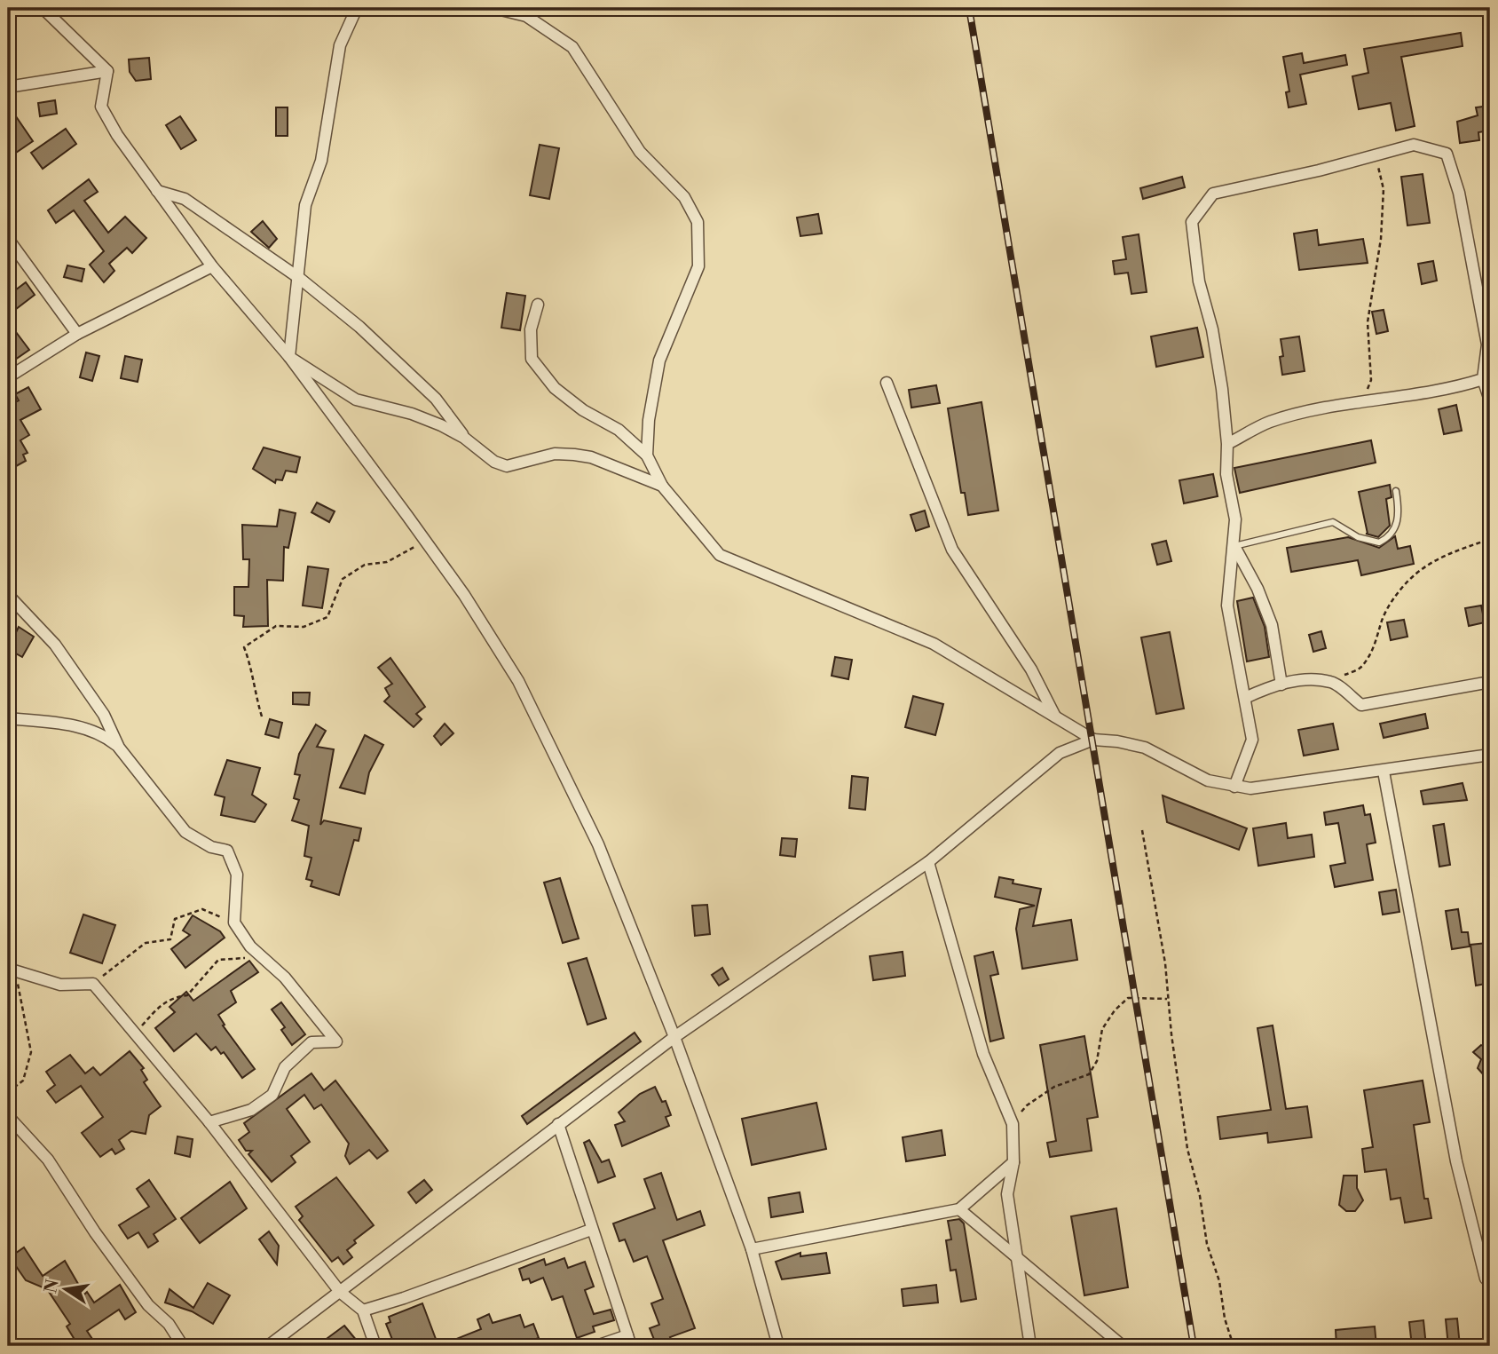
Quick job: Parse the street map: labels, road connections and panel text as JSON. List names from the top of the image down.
{
  "north": "left"
}
